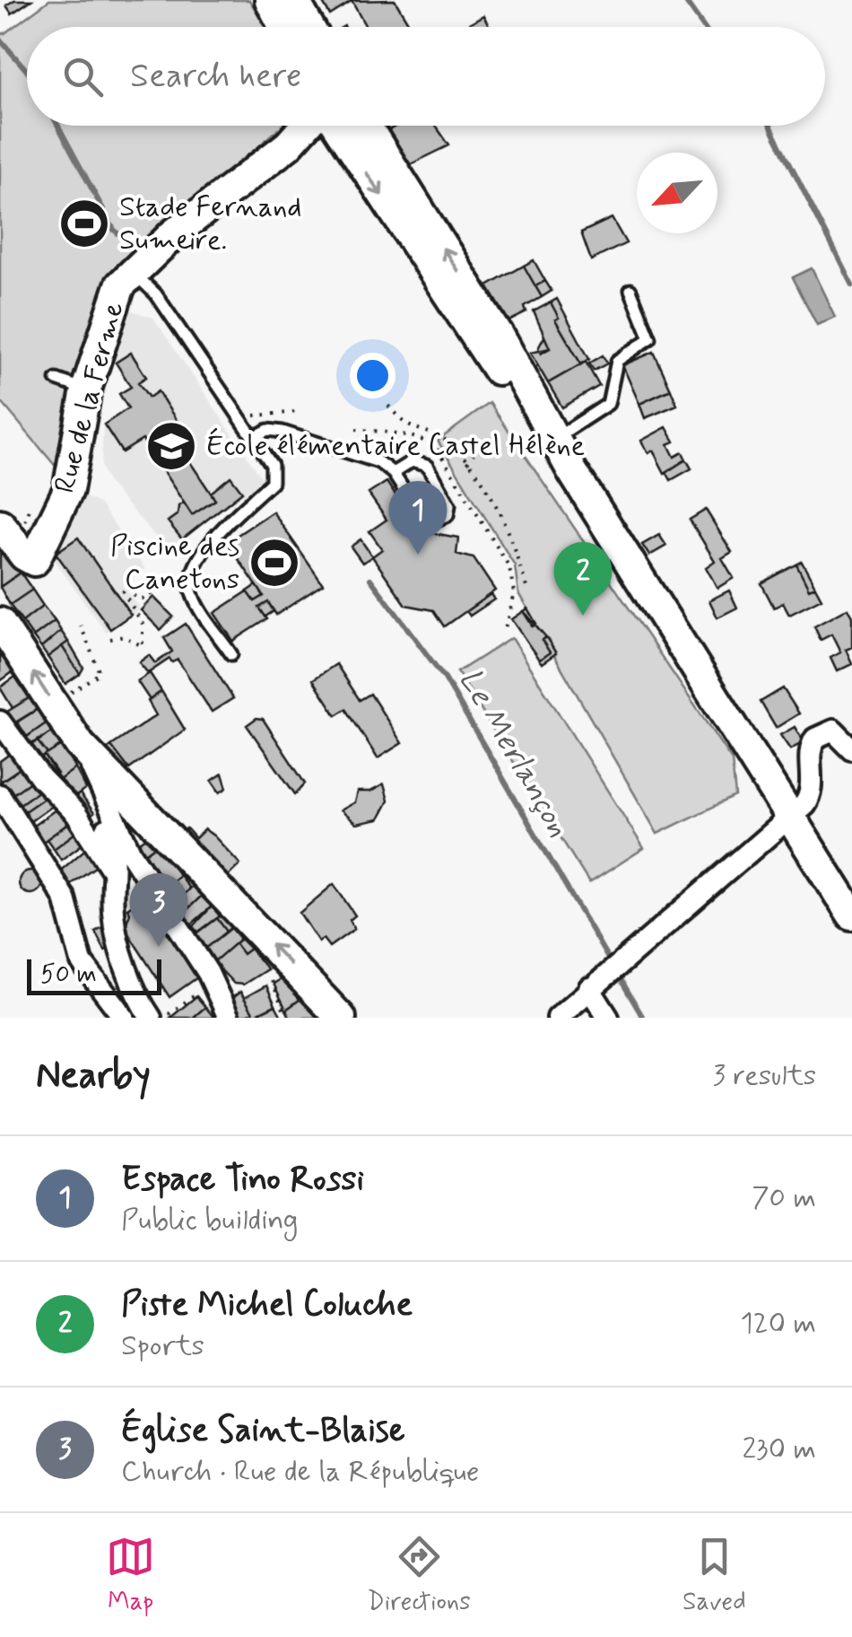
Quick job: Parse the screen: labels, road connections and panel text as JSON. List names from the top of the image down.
{
  "streets": {
    "street": ["Rue de la Ferme"]
  },
  "water": ["Le Merlançon"],
  "places": {
    "sports": ["Stade Fernand Sumeire.", "Piscine des Canetons"],
    "school or university": ["École élémentaire Castel Hélène"]
  },
  "scale_bar": "50 m",
  "north": "bottom left",
  "page": {
    "search": "Search here",
    "pins": ["1", "2", "3"],
    "scale": "50 m",
    "heading": ["Nearby", "3 results"],
    "list": [
      {
        "mark": "1",
        "name": "Espace Tino Rossi",
        "note": "Public building",
        "value": "70 m"
      },
      {
        "mark": "2",
        "name": "Piste Michel Coluche",
        "note": "Sports",
        "value": "120 m"
      },
      {
        "mark": "3",
        "name": "Église Saint-Blaise",
        "note": "Church · Rue de la République",
        "value": "230 m"
      }
    ],
    "nav": ["Map", "Directions", "Saved"]
  }
}
